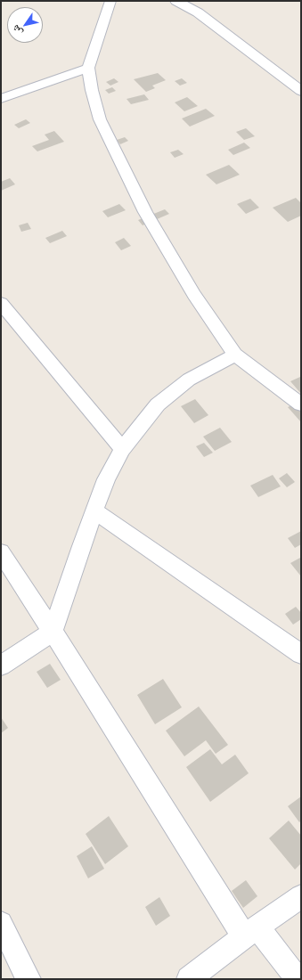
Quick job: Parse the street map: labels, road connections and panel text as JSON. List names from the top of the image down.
{
  "north": "bottom left"
}
